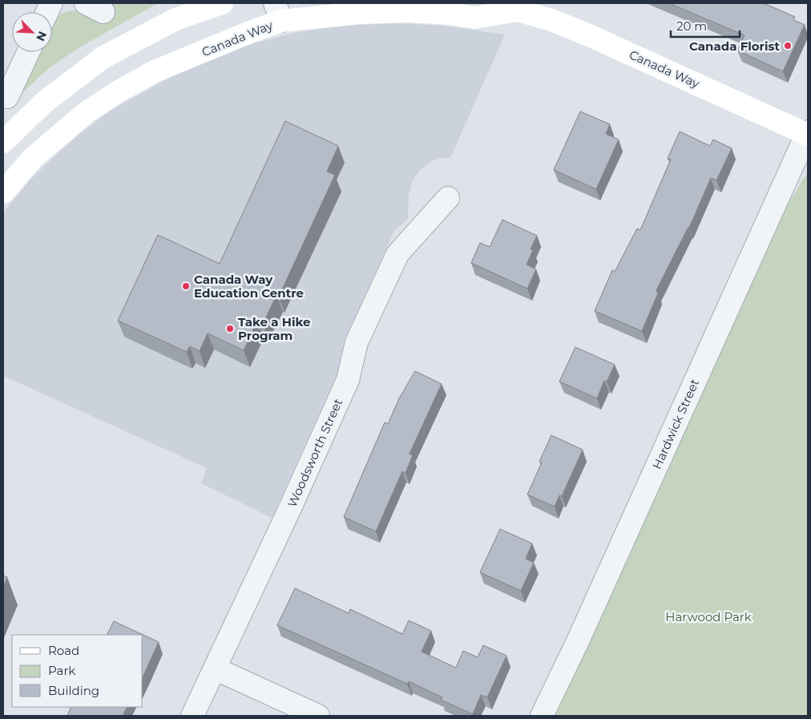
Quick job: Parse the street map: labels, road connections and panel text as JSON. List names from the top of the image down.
{
  "streets": {
    "main road": ["Canada Way"],
    "street": ["Hardwick Street", "Woodsworth Street"]
  },
  "crossings": [
    ["Canada Way", "Hardwick Street"]
  ],
  "parks": ["Harwood Park"],
  "places": ["Canada Florist", "Canada Way Education Centre", "Take a Hike Program"],
  "legend": ["Road", "Park", "Building"],
  "scale_bar": "20 m",
  "north": "bottom right"
}
